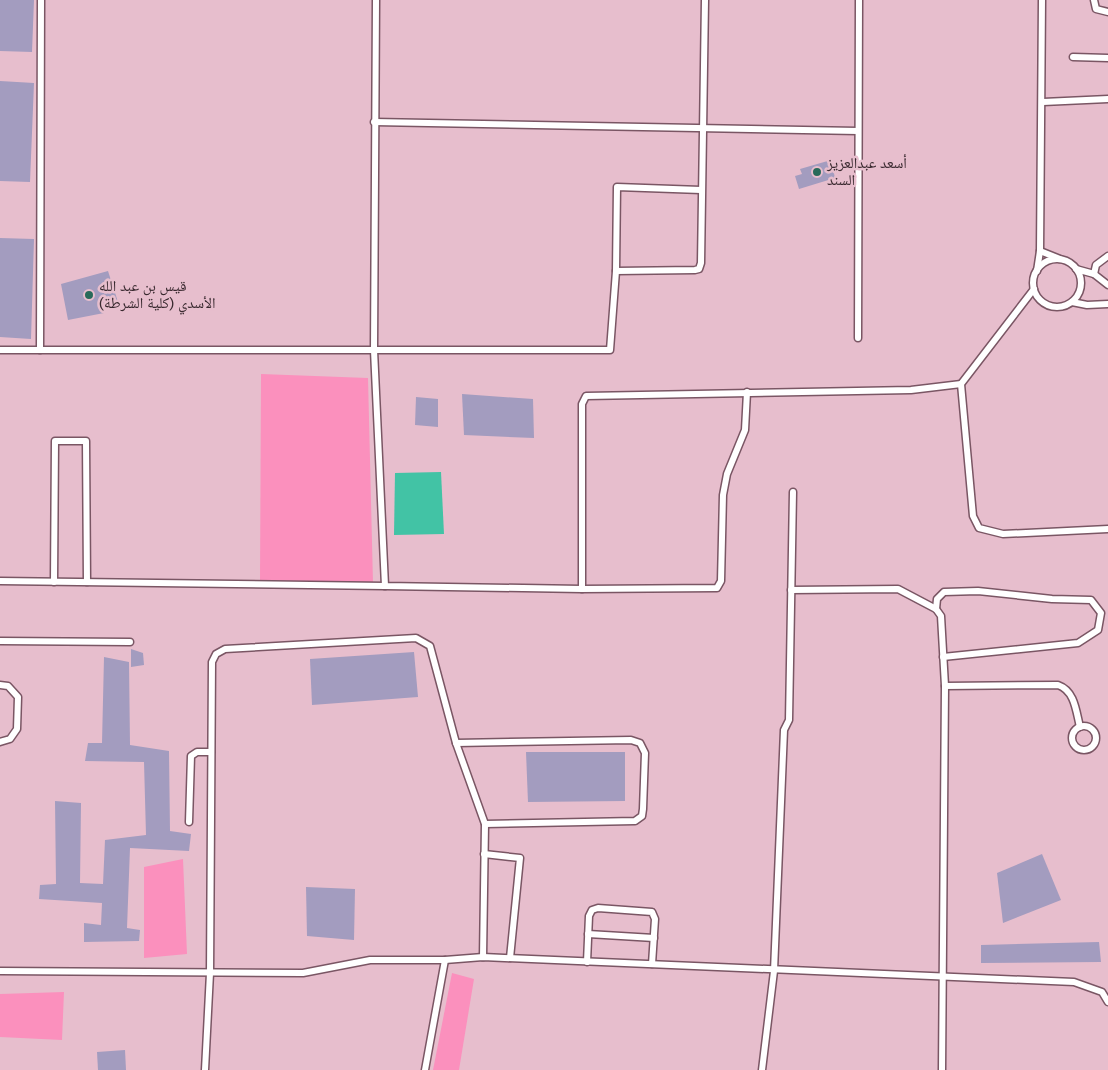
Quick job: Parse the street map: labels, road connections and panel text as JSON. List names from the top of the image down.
{
  "places": ["أسعد عبدالعزيز السند", "قيس بن عبد الله الأسدي (كلية الشرطة)"]
}
